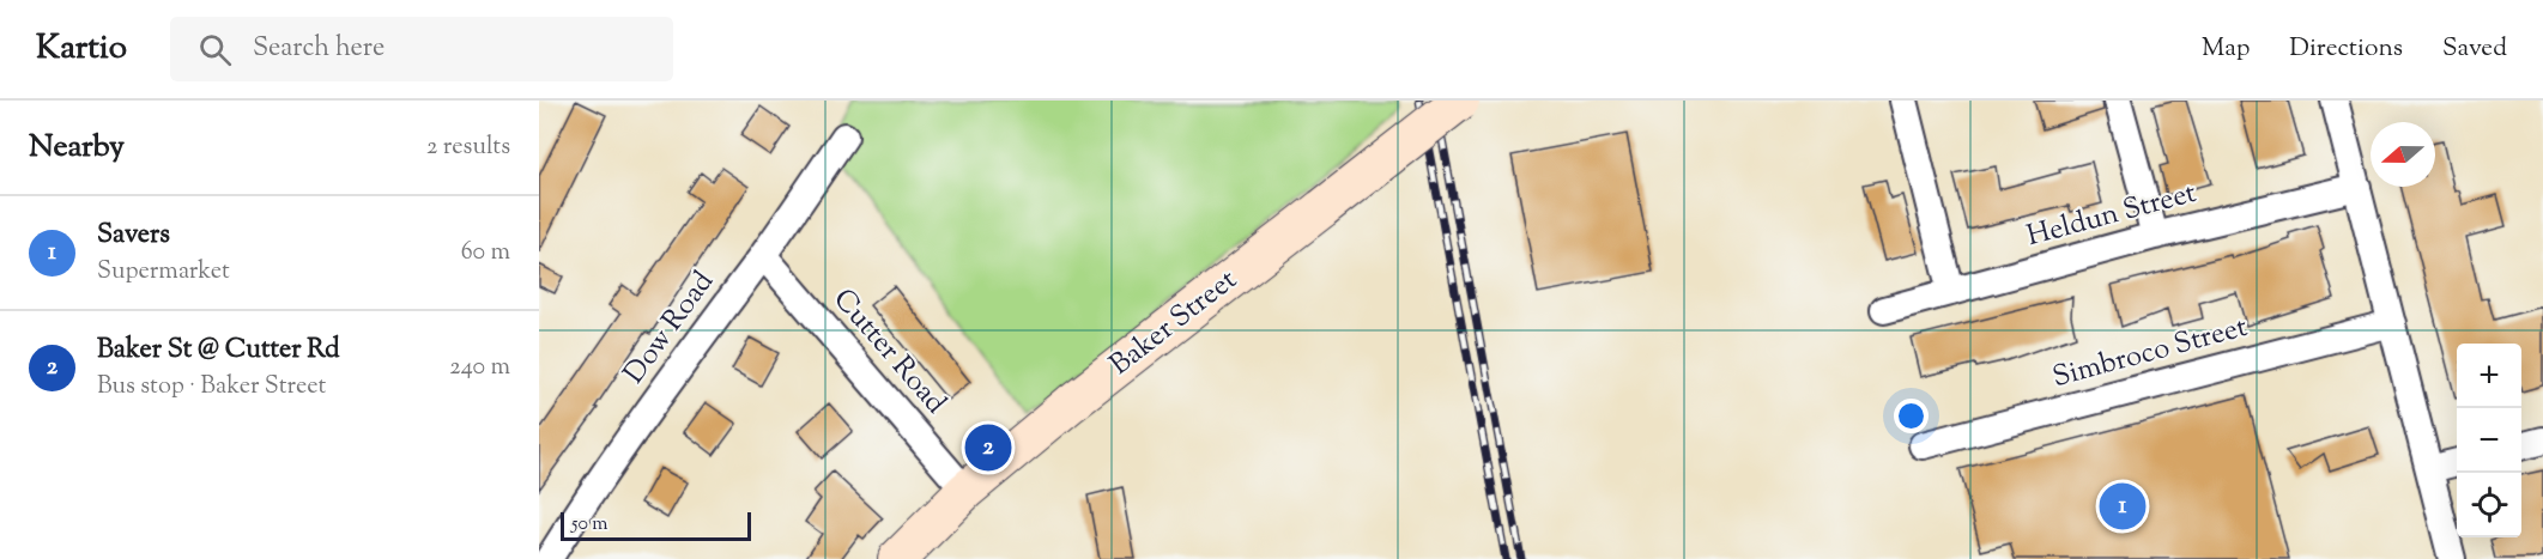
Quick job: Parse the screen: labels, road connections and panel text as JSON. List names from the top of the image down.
{
  "streets": {
    "street": [
      "Heldun Street",
      "Baker Street",
      "Dow Road",
      "Cutter Road",
      "Simbroco Street"
    ]
  },
  "crossings": [
    ["Baker Street", "Cutter Road"],
    ["Dow Road", "Cutter Road"]
  ],
  "scale_bar": "50 m",
  "north": "left",
  "page": {
    "header": "Kartio",
    "search": "Search here",
    "nav": ["Map", "Directions", "Saved"],
    "heading": ["Nearby", "2 results"],
    "list": [
      {
        "mark": "1",
        "name": "Savers",
        "note": "Supermarket",
        "value": "60 m"
      },
      {
        "mark": "2",
        "name": "Baker St @ Cutter Rd",
        "note": "Bus stop · Baker Street",
        "value": "240 m"
      }
    ],
    "map_buttons": ["+", "−"],
    "pins": ["2", "1"],
    "scale": "50 m"
  }
}
